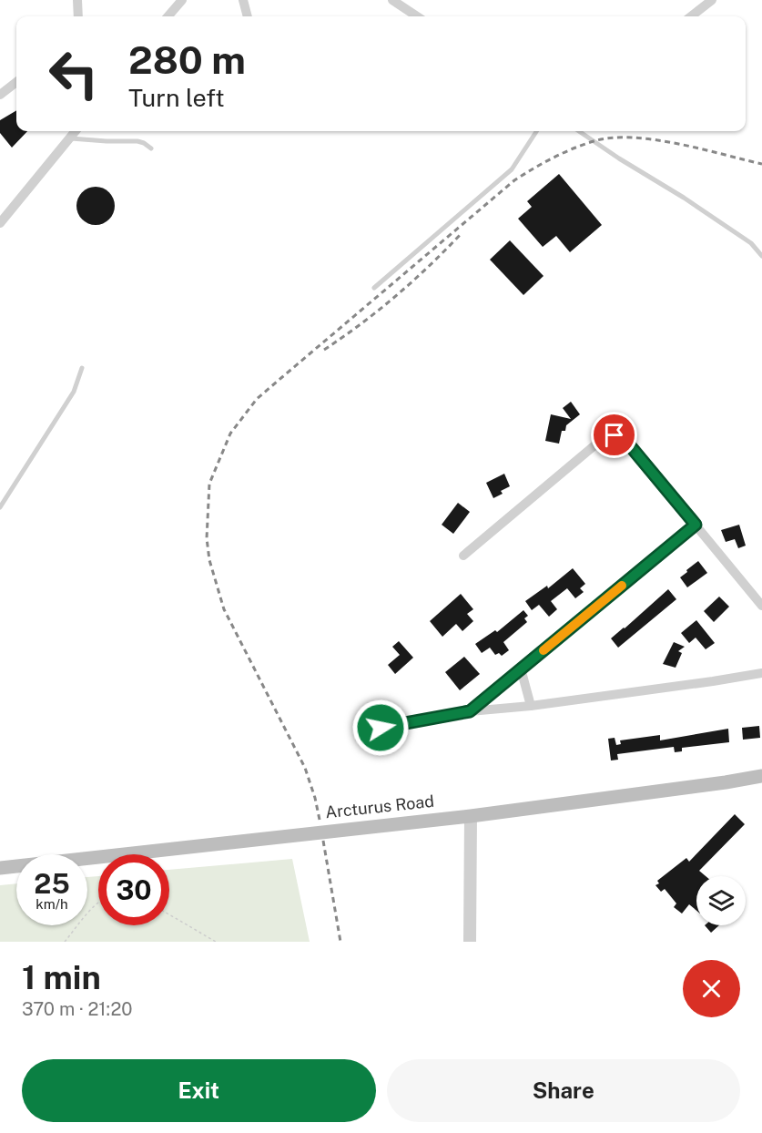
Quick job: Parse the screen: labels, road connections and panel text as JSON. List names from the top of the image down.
{
  "streets": {
    "main road": ["Arcturus Road"]
  },
  "page": {
    "turn": ["280 m", "Turn left"],
    "speed": "25 km/h",
    "limit": "30",
    "heading": ["1 min", "370 m · 21:20"],
    "buttons": ["Exit", "Share"]
  }
}
